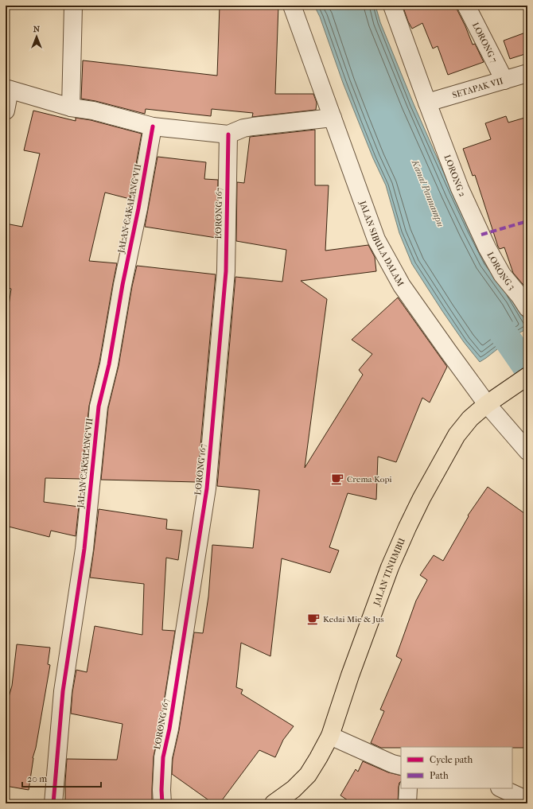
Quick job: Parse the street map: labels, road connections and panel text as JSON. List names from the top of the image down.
{
  "streets": {
    "main road": ["JALAN TINUMBU"],
    "street": [
      "LORONG 7",
      "SETAPAK VII",
      "LORONG 2",
      "JALAN CAKALANG VII",
      "LORONG 167",
      "JALAN SIBULA DALAM",
      "LORONG 3"
    ]
  },
  "crossings": [
    ["LORONG 7", "SETAPAK VII"],
    ["SETAPAK VII", "LORONG 2"],
    ["LORONG 2", "LORONG 3"],
    ["JALAN SIBULA DALAM", "JALAN TINUMBU"]
  ],
  "water": ["Kanal Pannampu"],
  "places": {
    "cafe": ["Crema Kopi", "Kedai Mie & Jus"]
  },
  "legend": ["Cycle path", "Path"],
  "scale_bar": "20 m",
  "north": "top"
}
